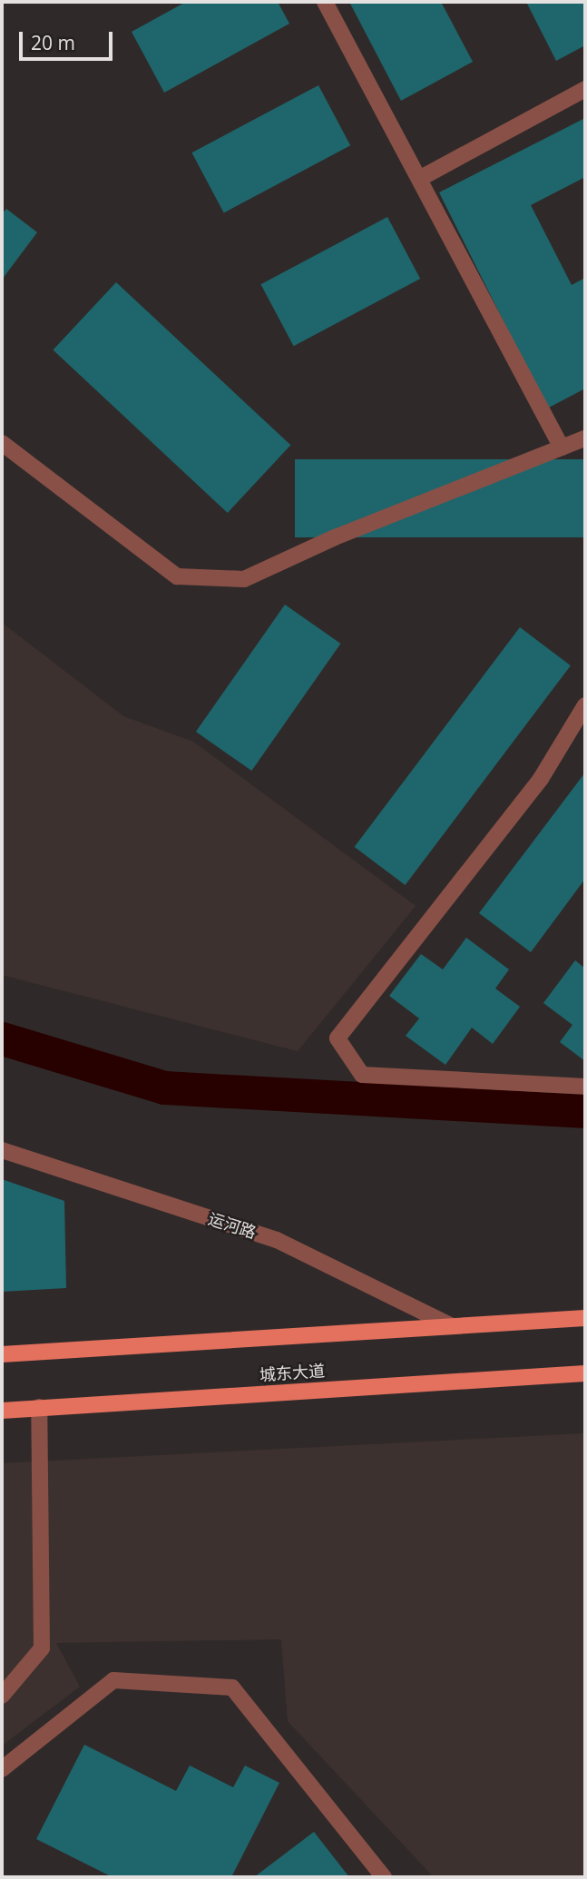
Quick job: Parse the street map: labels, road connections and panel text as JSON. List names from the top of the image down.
{
  "streets": {
    "main road": ["城东大道"],
    "street": ["运河路"]
  },
  "scale_bar": "20 m"
}
